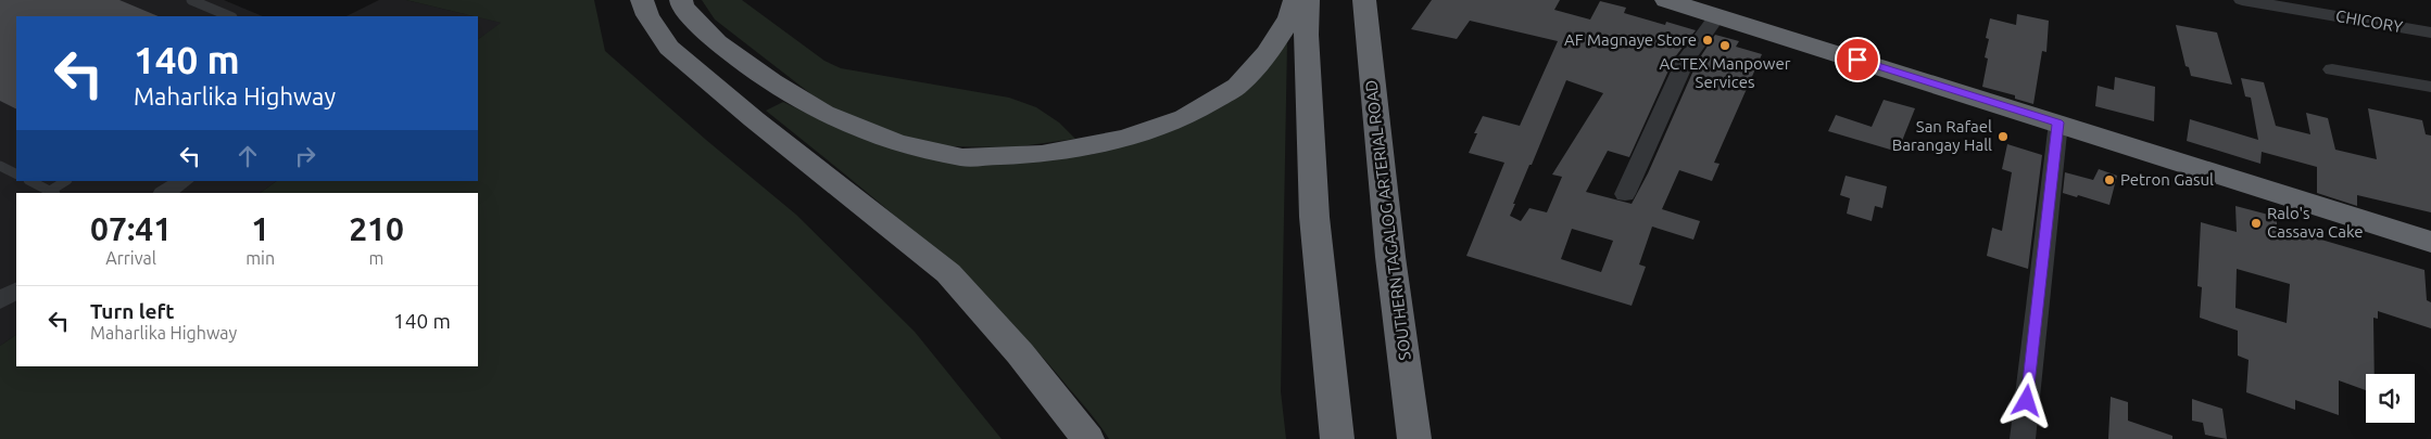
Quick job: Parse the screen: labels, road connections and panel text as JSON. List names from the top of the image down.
{
  "streets": {
    "highway": ["SOUTHERN TAGALOG ARTERIAL ROAD"],
    "street": ["CHICORY"]
  },
  "places": [
    "AF Magnaye Store",
    "ACTEX Manpower Services",
    "San Rafael Barangay Hall",
    "Petron Gasul",
    "Ralo's Cassava Cake"
  ],
  "page": {
    "turn": ["140 m", "Maharlika Highway"],
    "eta": [
      "07:41",
      "Arrival",
      "1",
      "min",
      "210",
      "m"
    ],
    "list": [
      {
        "name": "Turn left",
        "note": "Maharlika Highway",
        "value": "140 m"
      }
    ]
  }
}
